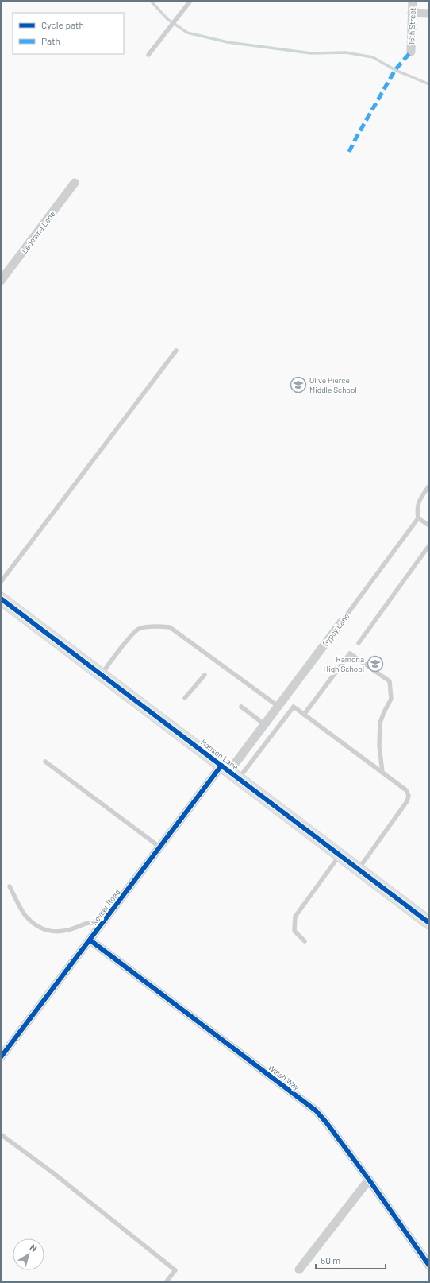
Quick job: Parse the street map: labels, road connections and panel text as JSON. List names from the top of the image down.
{
  "streets": {
    "main road": ["Hanson Lane"],
    "street": [
      "16th Street",
      "Ledesma Lane",
      "Gypsy Lane",
      "Keyser Road",
      "Welsh Way"
    ]
  },
  "crossings": [
    ["Gypsy Lane", "Hanson Lane"],
    ["Gypsy Lane", "Keyser Road"],
    ["Hanson Lane", "Keyser Road"],
    ["Keyser Road", "Welsh Way"]
  ],
  "places": {
    "school or university": ["Olive Pierce Middle School", "Ramona High School"]
  },
  "legend": ["Cycle path", "Path"],
  "scale_bar": "50 m",
  "north": "top right"
}
